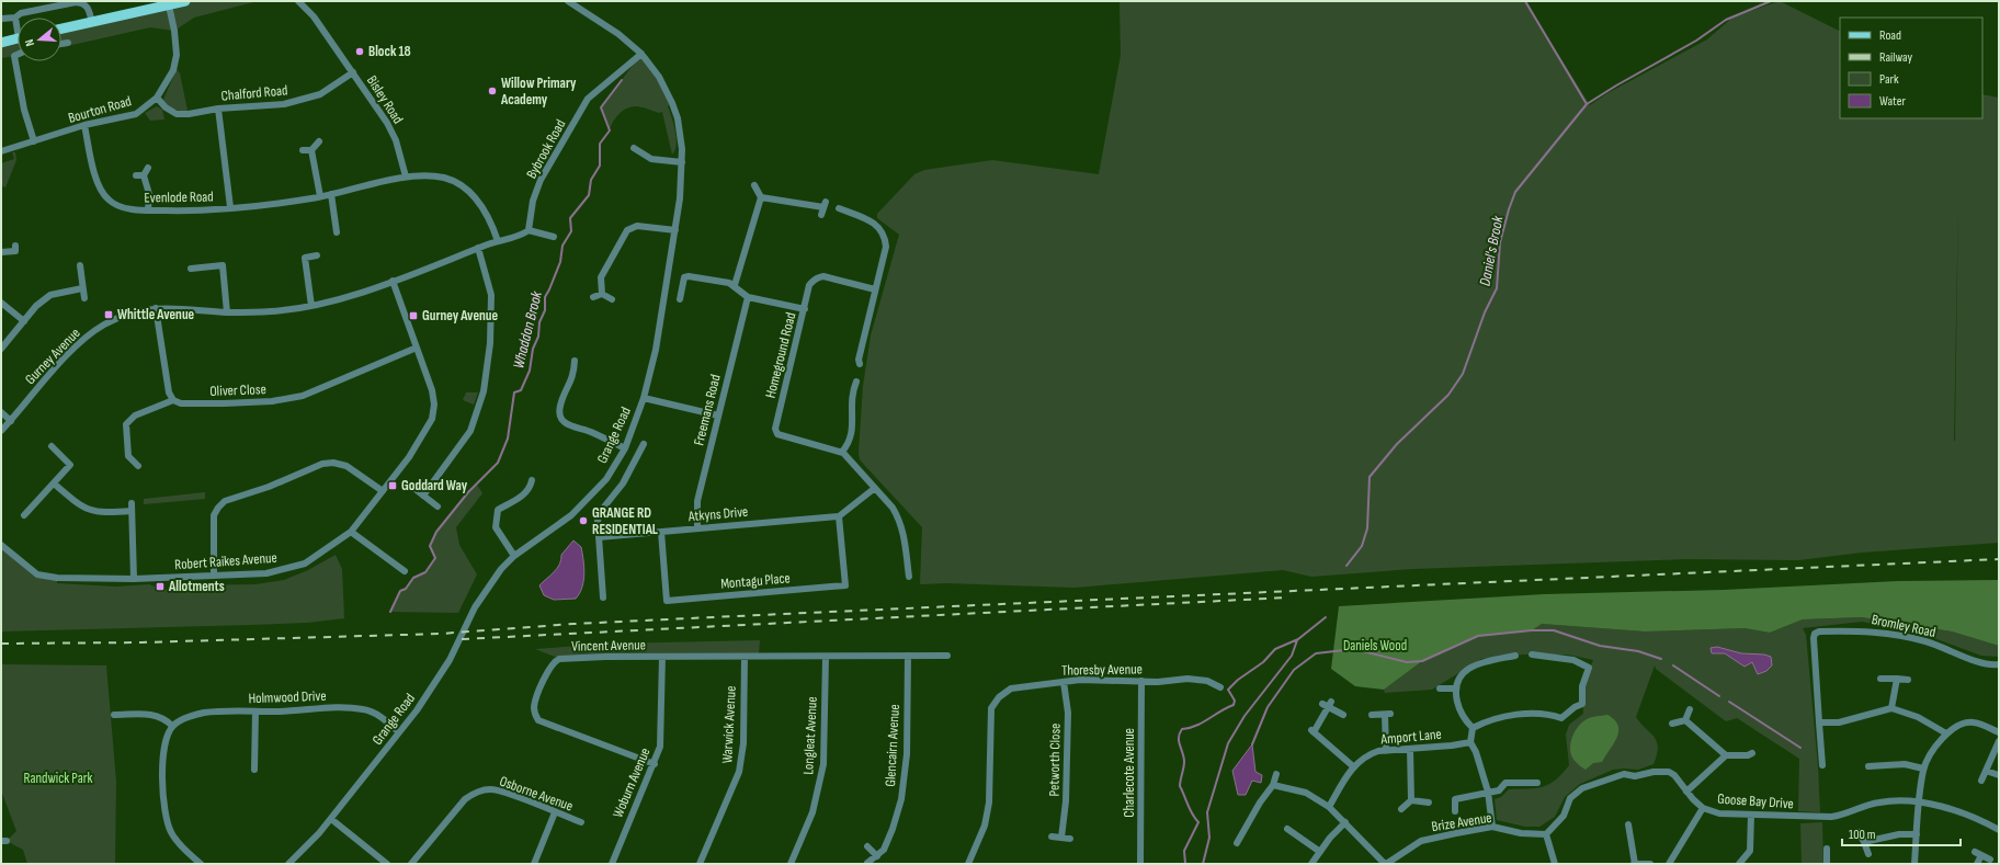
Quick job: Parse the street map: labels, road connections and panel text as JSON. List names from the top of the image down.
{
  "streets": {
    "street": [
      "Chalford Road",
      "Bisley Road",
      "Bourton Road",
      "Bybrook Road",
      "Evenlode Road",
      "Homeground Road",
      "Gurney Avenue",
      "Oliver Close",
      "Freemans Road",
      "Grange Road",
      "Atkyns Drive",
      "Robert Raikes Avenue",
      "Montagu Place",
      "Bromley Road",
      "Vincent Avenue",
      "Thoresby Avenue",
      "Holmwood Drive",
      "Warwick Avenue",
      "Longleat Avenue",
      "Amport Lane",
      "Glencairn Avenue",
      "Petworth Close",
      "Charlecote Avenue",
      "Woburn Avenue",
      "Osborne Avenue",
      "Goose Bay Drive",
      "Brize Avenue"
    ]
  },
  "crossings": [
    ["Chalford Road", "Bisley Road"],
    ["Chalford Road", "Bourton Road"],
    ["Bisley Road", "Evenlode Road"],
    ["Bourton Road", "Evenlode Road"],
    ["Bybrook Road", "Gurney Avenue"],
    ["Bybrook Road", "Grange Road"],
    ["Evenlode Road", "Gurney Avenue"],
    ["Gurney Avenue", "Robert Raikes Avenue"],
    ["Oliver Close", "Robert Raikes Avenue"],
    ["Freemans Road", "Atkyns Drive"],
    ["Grange Road", "Holmwood Drive"],
    ["Atkyns Drive", "Montagu Place"],
    ["Vincent Avenue", "Warwick Avenue"],
    ["Vincent Avenue", "Longleat Avenue"],
    ["Vincent Avenue", "Woburn Avenue"],
    ["Thoresby Avenue", "Petworth Close"],
    ["Thoresby Avenue", "Charlecote Avenue"],
    ["Goose Bay Drive", "Brize Avenue"]
  ],
  "water": ["Daniel's Brook", "Whaddon Brook"],
  "parks": ["Daniels Wood", "Randwick Park"],
  "places": {
    "other": ["Block 18", "Willow Primary Academy", "GRANGE RD RESIDENTIAL"],
    "transit": [
      "Whittle Avenue",
      "Gurney Avenue",
      "Goddard Way",
      "Allotments"
    ]
  },
  "legend": [
    "Road",
    "Railway",
    "Park",
    "Water"
  ],
  "scale_bar": "100 m",
  "north": "left"
}
